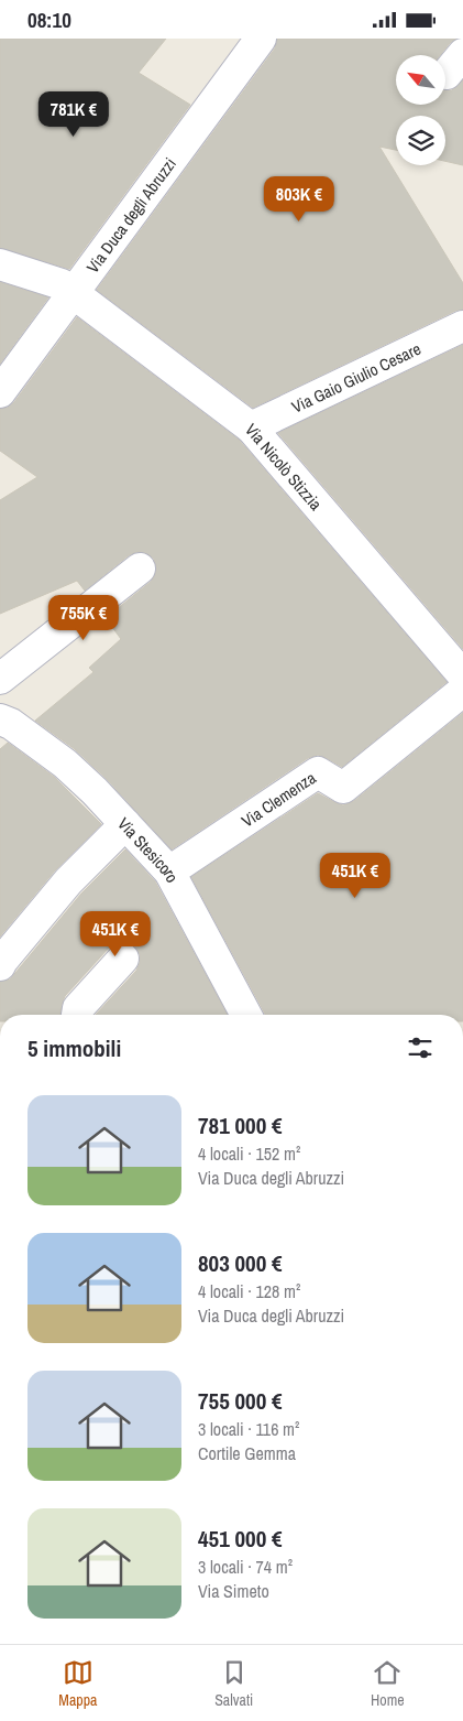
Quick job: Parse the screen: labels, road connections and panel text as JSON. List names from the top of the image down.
{
  "streets": {
    "street": [
      "Via Duca degli Abruzzi",
      "Via Gaio Giulio Cesare",
      "Via Nicolò Stizzia",
      "Via Clemenza",
      "Via Stesicoro"
    ]
  },
  "crossings": [
    ["Via Duca degli Abruzzi", "Via Nicolò Stizzia"],
    ["Via Gaio Giulio Cesare", "Via Nicolò Stizzia"],
    ["Via Clemenza", "Via Stesicoro"]
  ],
  "north": "top left",
  "page": {
    "status": "08:10",
    "price": [
      "781K €",
      "803K €",
      "755K €",
      "451K €",
      "451K €"
    ],
    "heading": "5 immobili",
    "list": [
      {
        "name": "781 000 €",
        "note": "4 locali · 152 m² · Via Duca degli Abruzzi"
      },
      {
        "name": "803 000 €",
        "note": "4 locali · 128 m² · Via Duca degli Abruzzi"
      },
      {
        "name": "755 000 €",
        "note": "3 locali · 116 m² · Cortile Gemma"
      },
      {
        "name": "451 000 €",
        "note": "3 locali · 74 m² · Via Simeto"
      }
    ],
    "tabs": ["Mappa", "Salvati", "Home"]
  }
}
